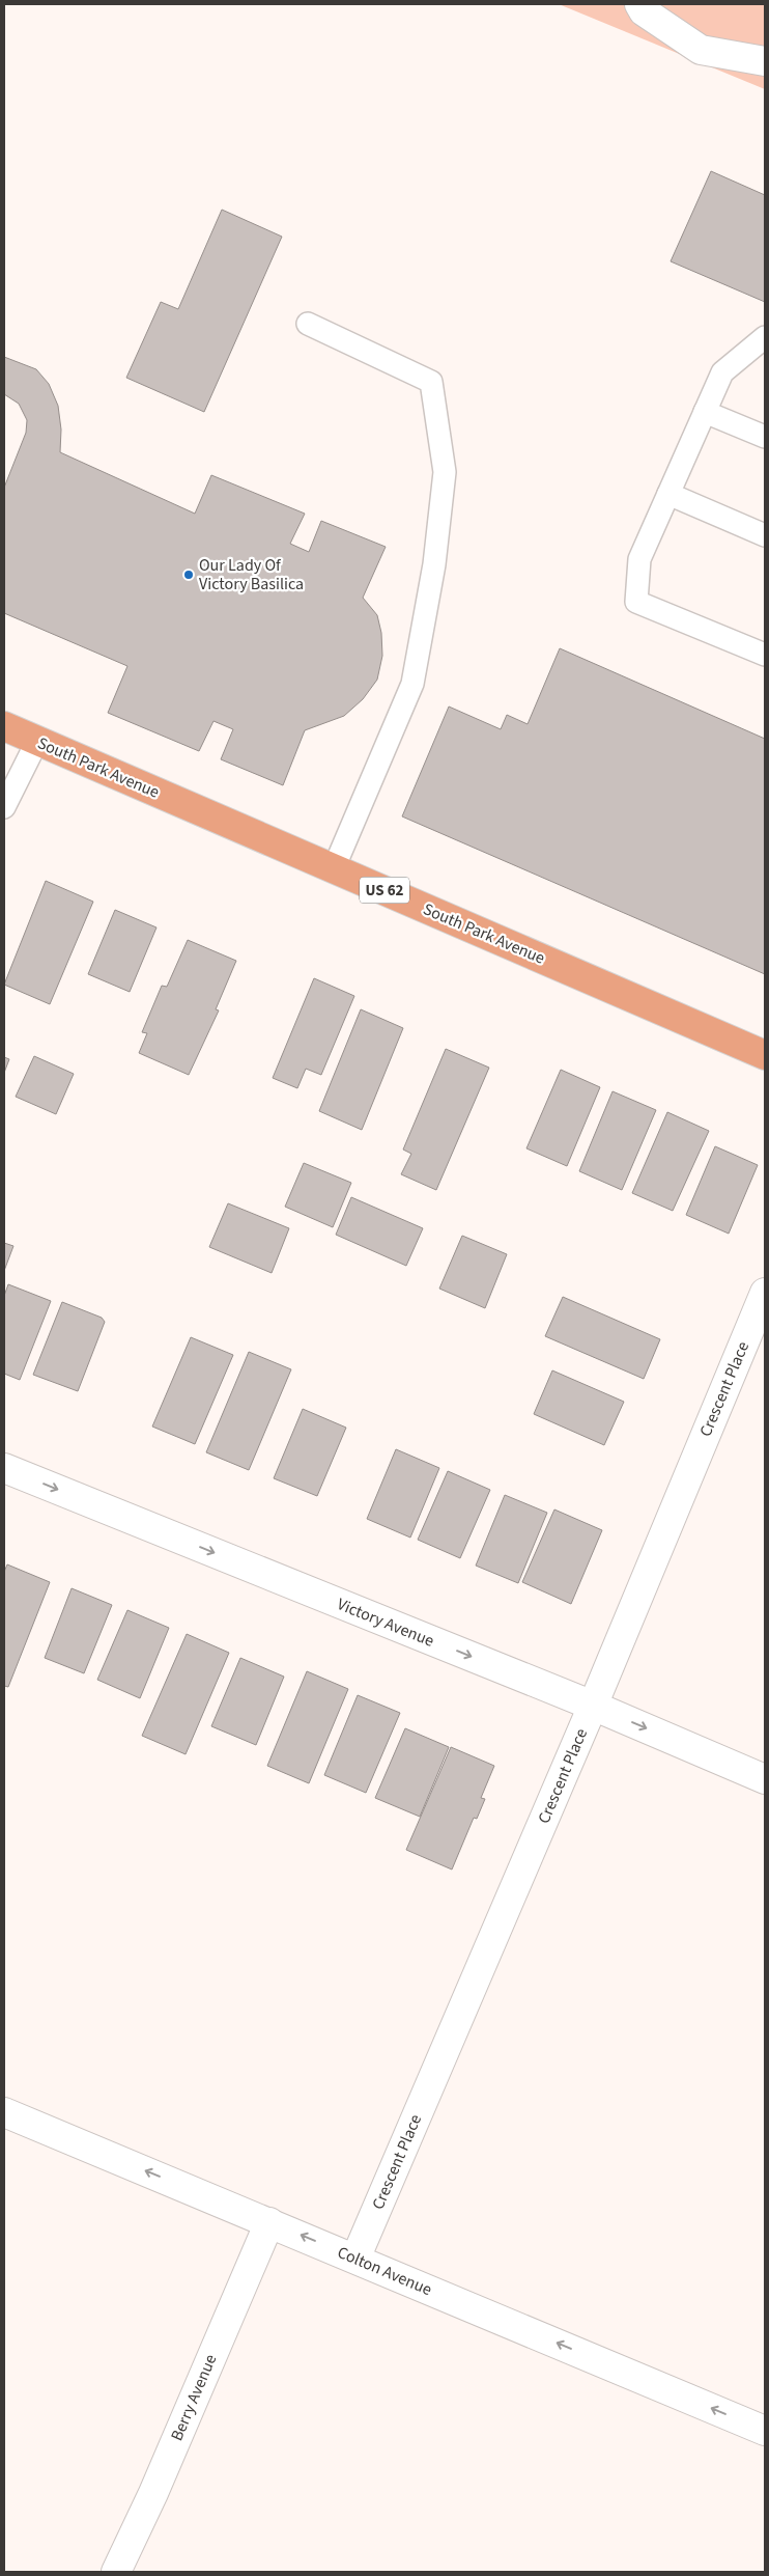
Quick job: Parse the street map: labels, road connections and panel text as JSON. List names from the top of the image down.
{
  "streets": {
    "main road": ["South Park Avenue", "US 62"],
    "street": [
      "Crescent Place",
      "Victory Avenue",
      "Colton Avenue",
      "Berry Avenue"
    ]
  },
  "crossings": [
    ["Crescent Place", "Victory Avenue"],
    ["Crescent Place", "Colton Avenue"],
    ["Colton Avenue", "Berry Avenue"]
  ],
  "one_way": ["Victory Avenue", "Colton Avenue"],
  "places": ["Our Lady Of Victory Basilica"]
}
